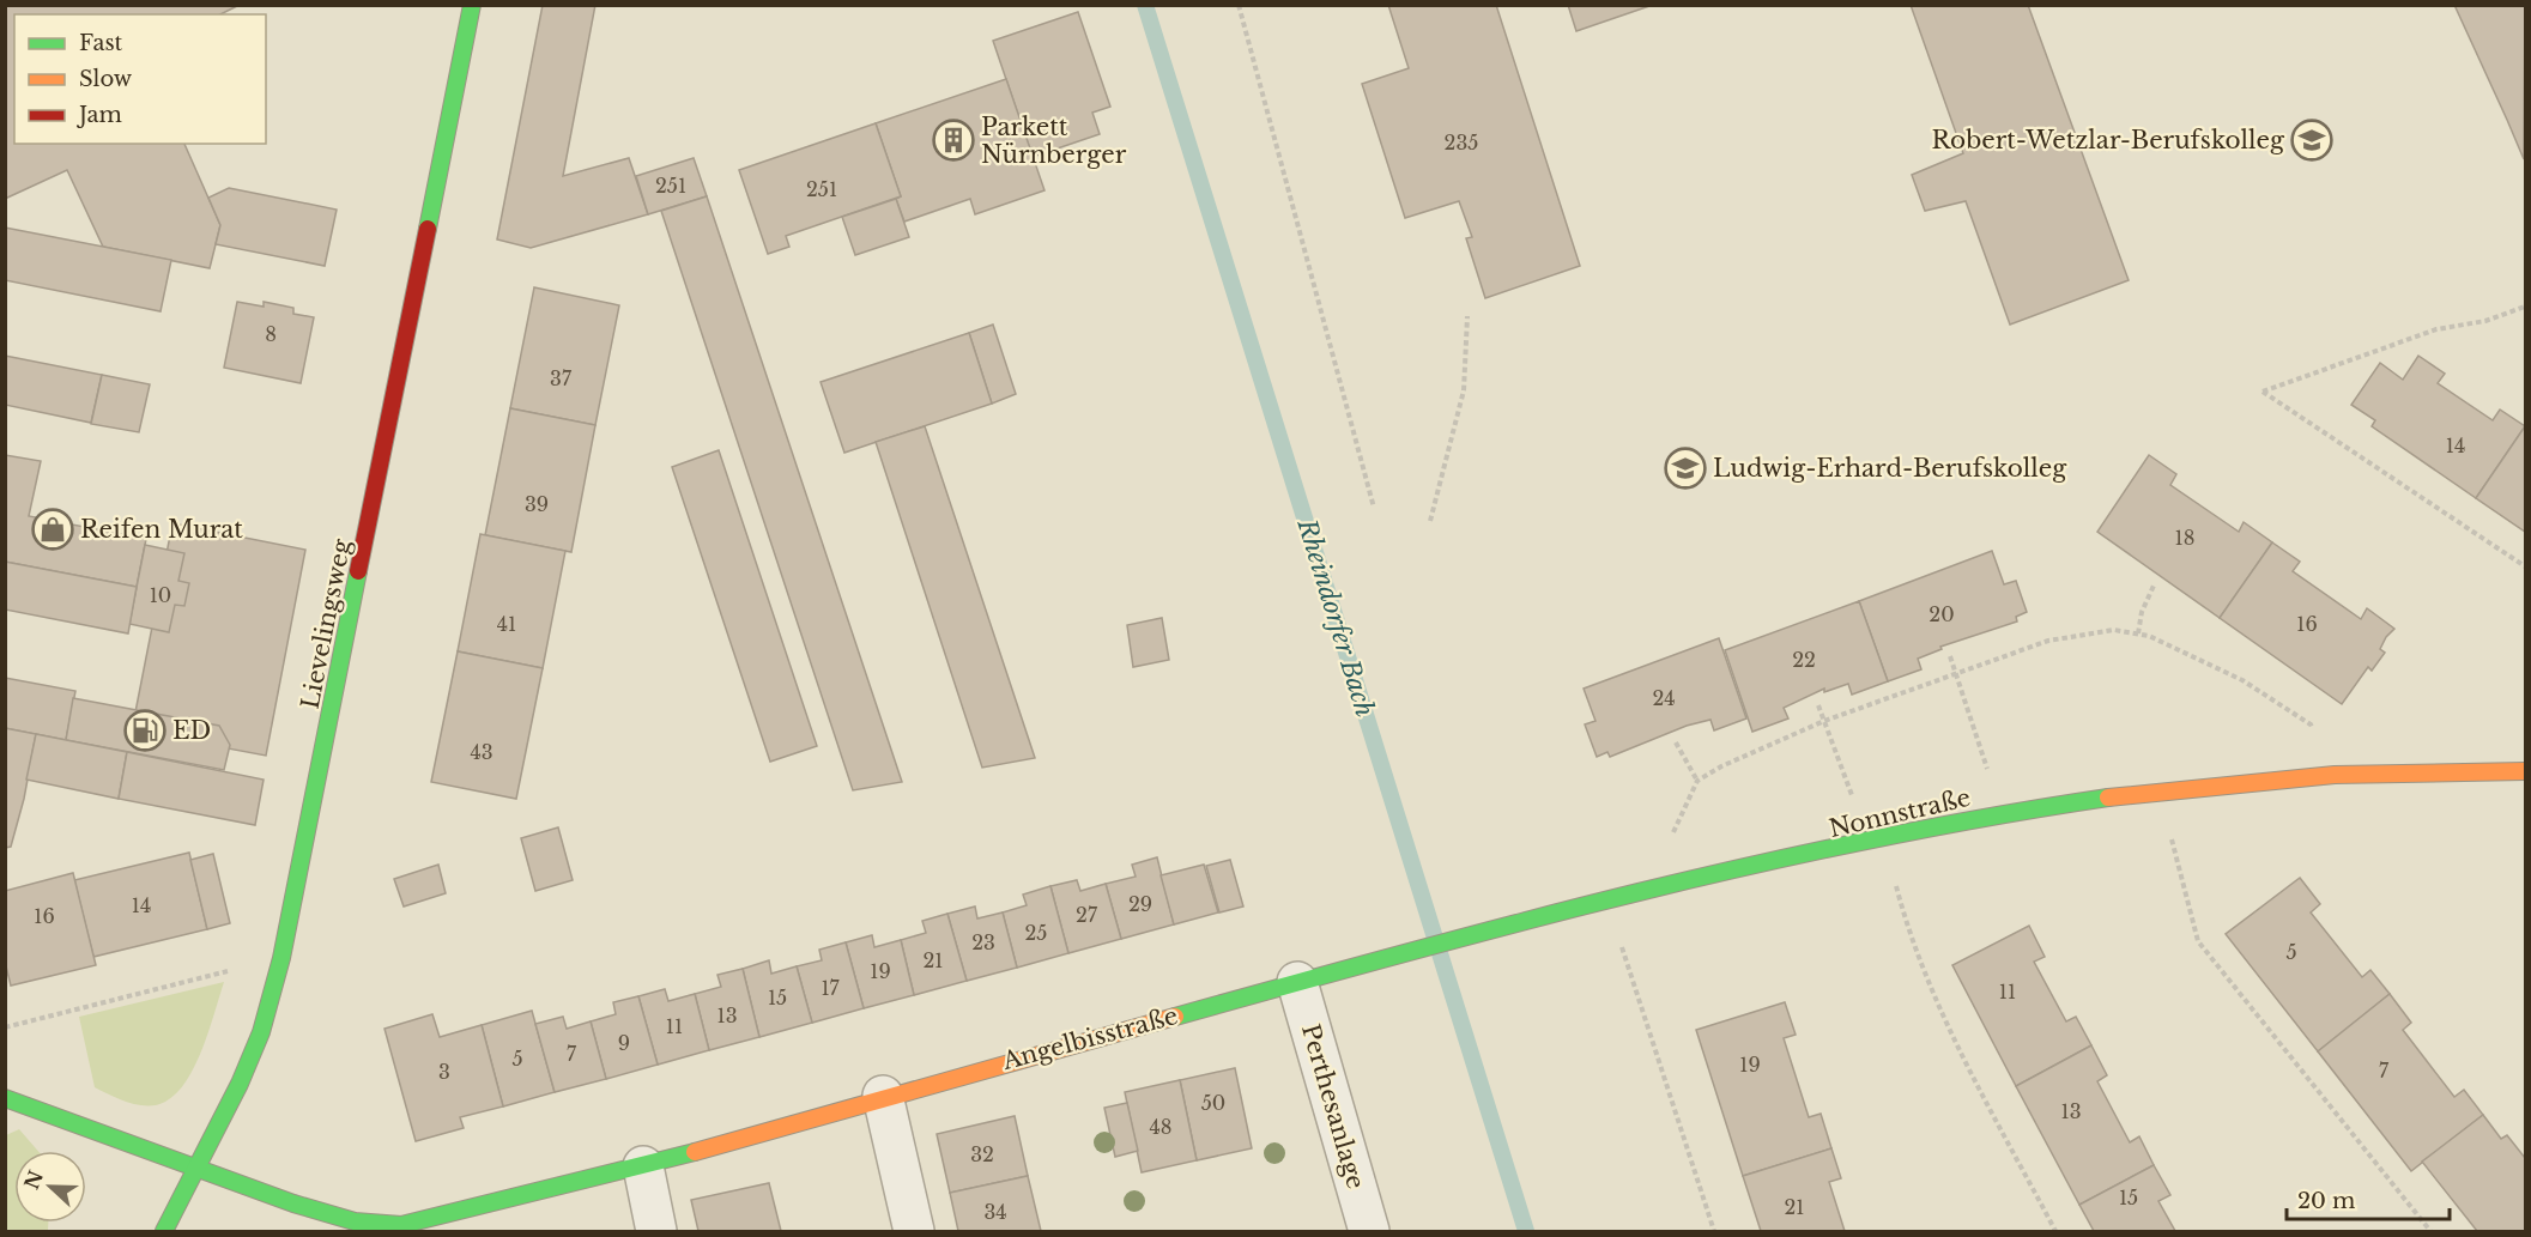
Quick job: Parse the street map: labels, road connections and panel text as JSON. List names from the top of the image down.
{
  "streets": {
    "street": [
      "Lievelingsweg",
      "Nonnstraße",
      "Angelbisstraße",
      "Perthesanlage"
    ]
  },
  "crossings": [
    ["Lievelingsweg", "Angelbisstraße"],
    ["Nonnstraße", "Angelbisstraße"],
    ["Nonnstraße", "Perthesanlage"],
    ["Angelbisstraße", "Perthesanlage"]
  ],
  "water": ["Rheindorfer Bach"],
  "places": {
    "building": ["Parkett Nürnberger"],
    "school or university": ["Robert-Wetzlar-Berufskolleg", "Ludwig-Erhard-Berufskolleg"],
    "shop": ["Reifen Murat"],
    "fuel station": ["ED"]
  },
  "house_numbers": [
    "235",
    "251",
    "251",
    "8",
    "37",
    "14",
    "39",
    "18",
    "10",
    "20",
    "41",
    "16",
    "22",
    "24",
    "43",
    "29",
    "14",
    "27",
    "16",
    "25",
    "23",
    "5",
    "21",
    "19",
    "17",
    "11",
    "15",
    "13",
    "11",
    "9",
    "7",
    "5",
    "19",
    "7",
    "3",
    "50",
    "13",
    "48",
    "32",
    "15",
    "21",
    "34"
  ],
  "legend": ["Fast", "Slow", "Jam"],
  "scale_bar": "20 m",
  "north": "left"
}
